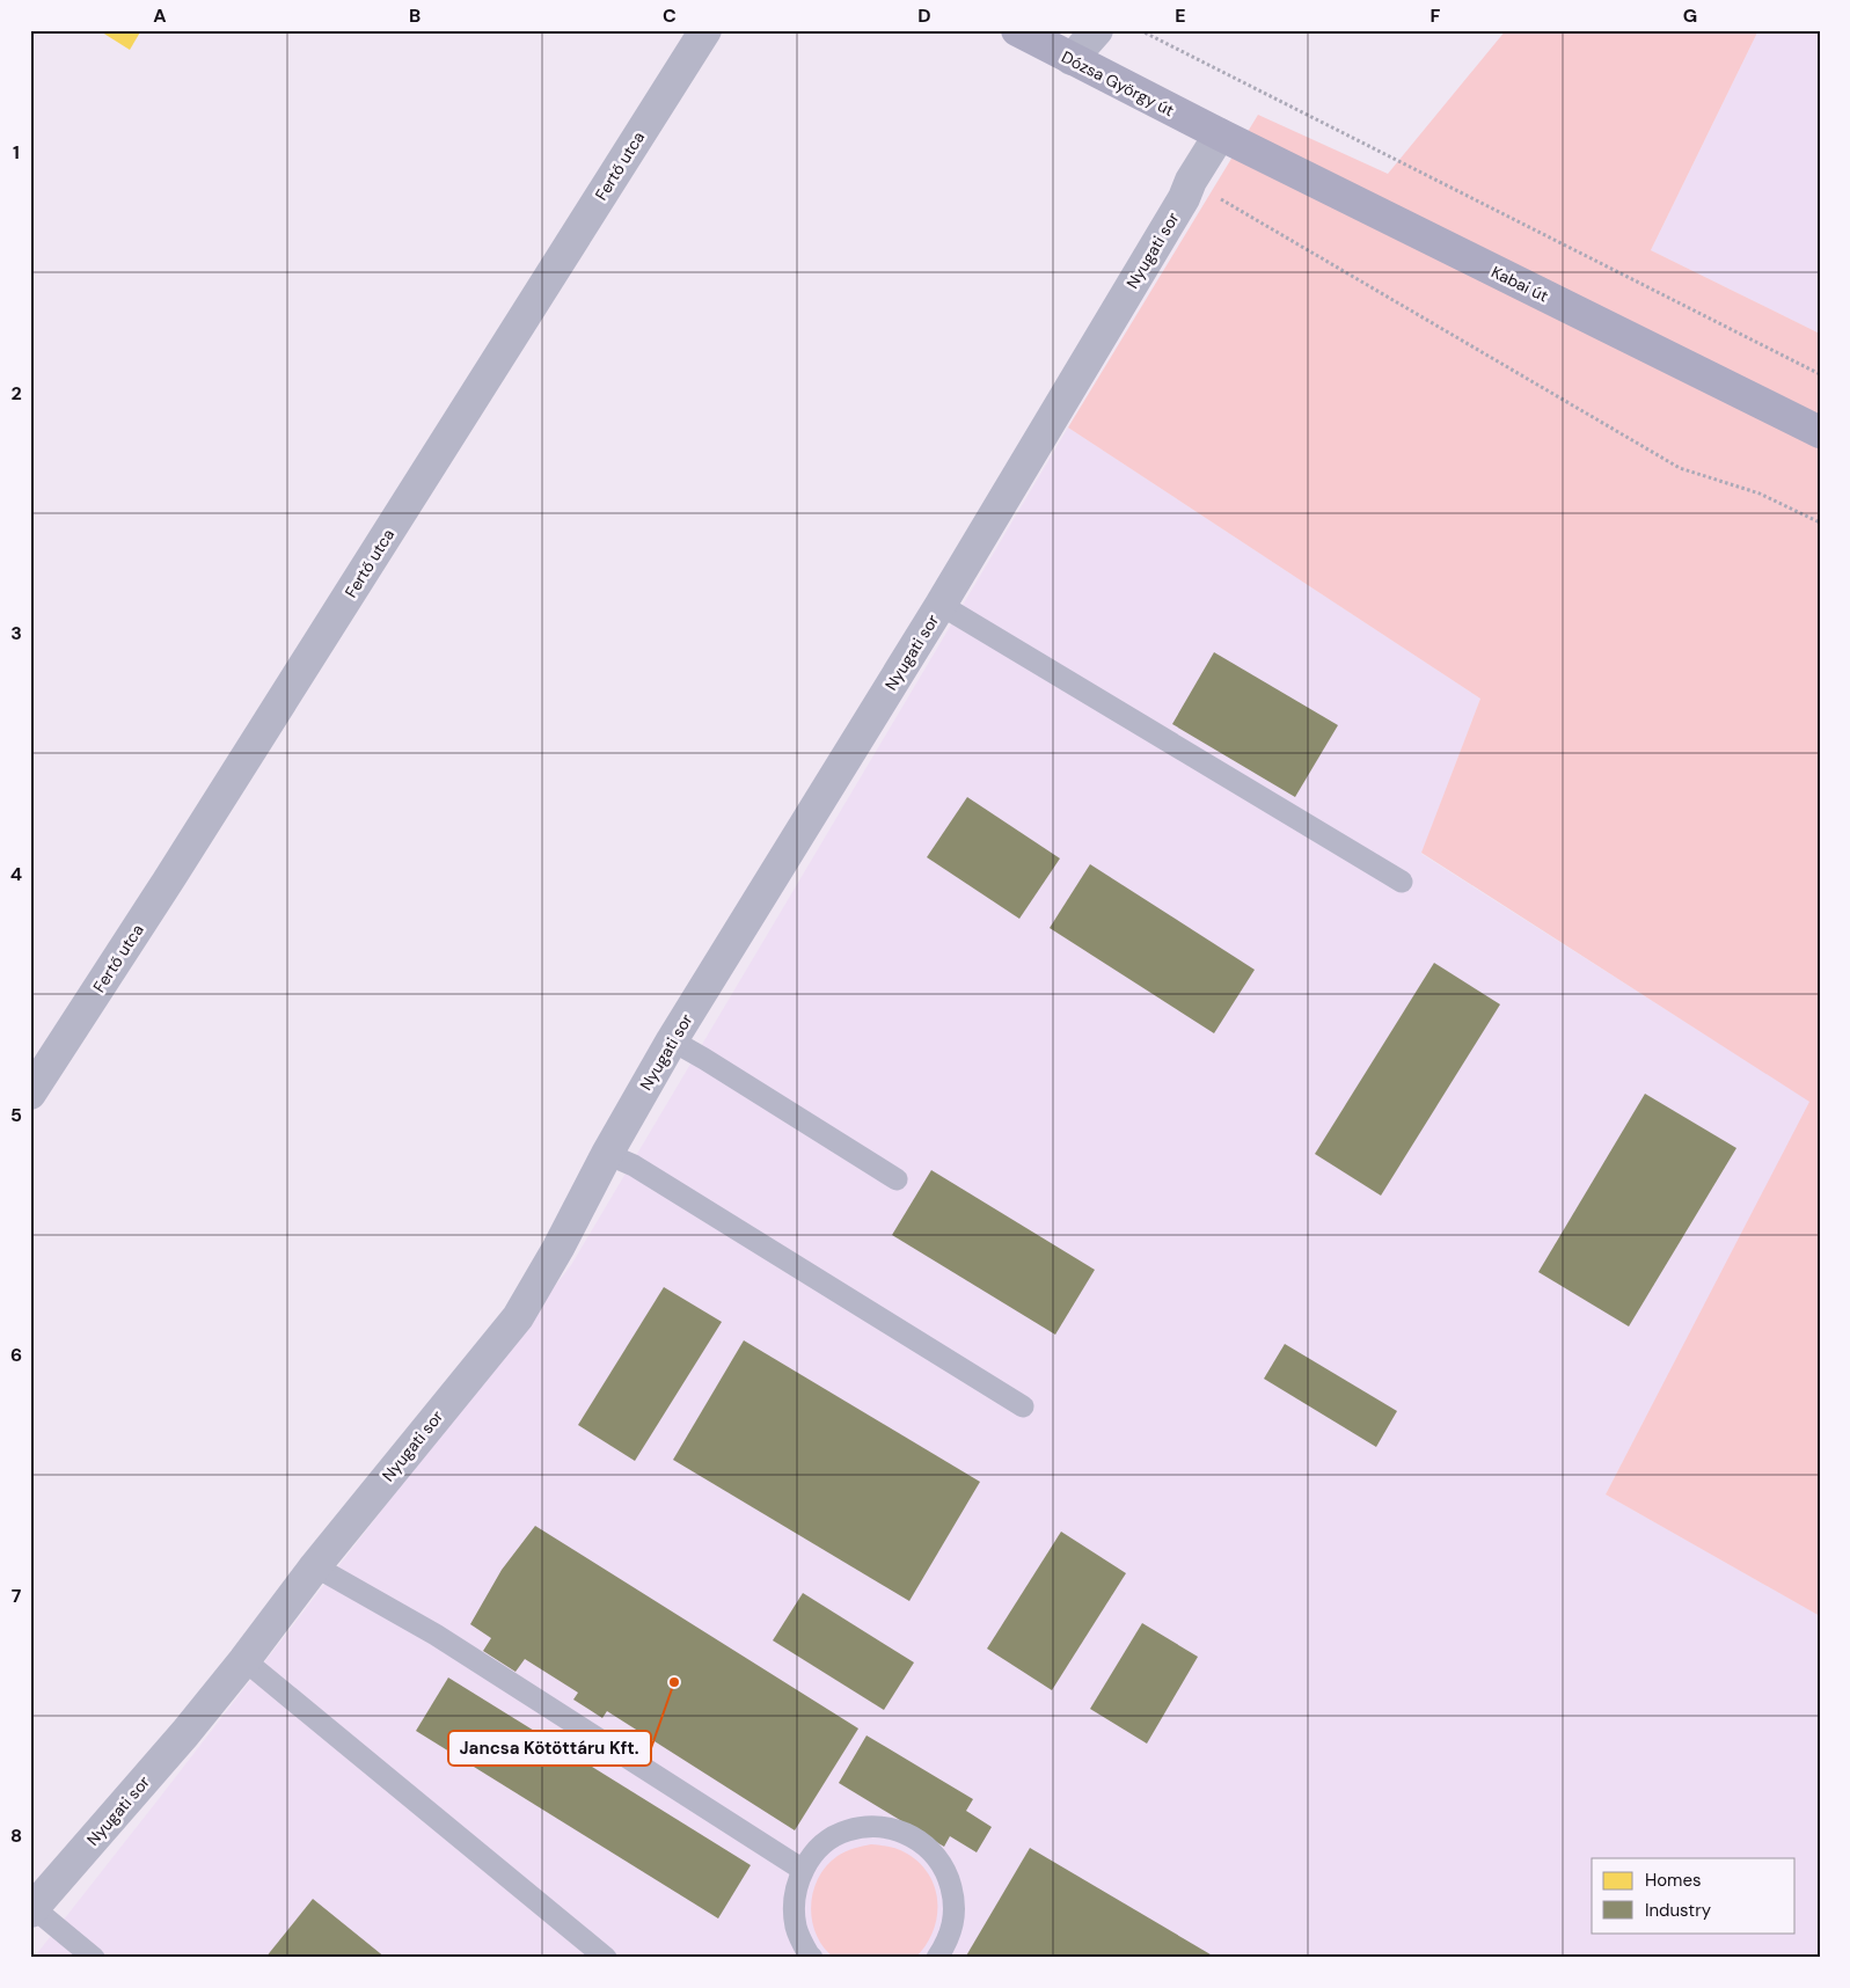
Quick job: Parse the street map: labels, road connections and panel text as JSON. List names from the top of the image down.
{
  "streets": {
    "main road": ["Dózsa György út", "Kabai út"],
    "street": ["Fertő utca", "Nyugati sor"]
  },
  "crossings": [
    ["Dózsa György út", "Nyugati sor"],
    ["Dózsa György út", "Kabai út"],
    ["Nyugati sor", "Kabai út"]
  ],
  "places": ["Jancsa Kötöttáru Kft."],
  "legend": ["Homes", "Industry"],
  "grid": {
    "columns": [
      "A",
      "B",
      "C",
      "D",
      "E",
      "F",
      "G"
    ],
    "rows": [
      "1",
      "2",
      "3",
      "4",
      "5",
      "6",
      "7",
      "8"
    ]
  }
}
